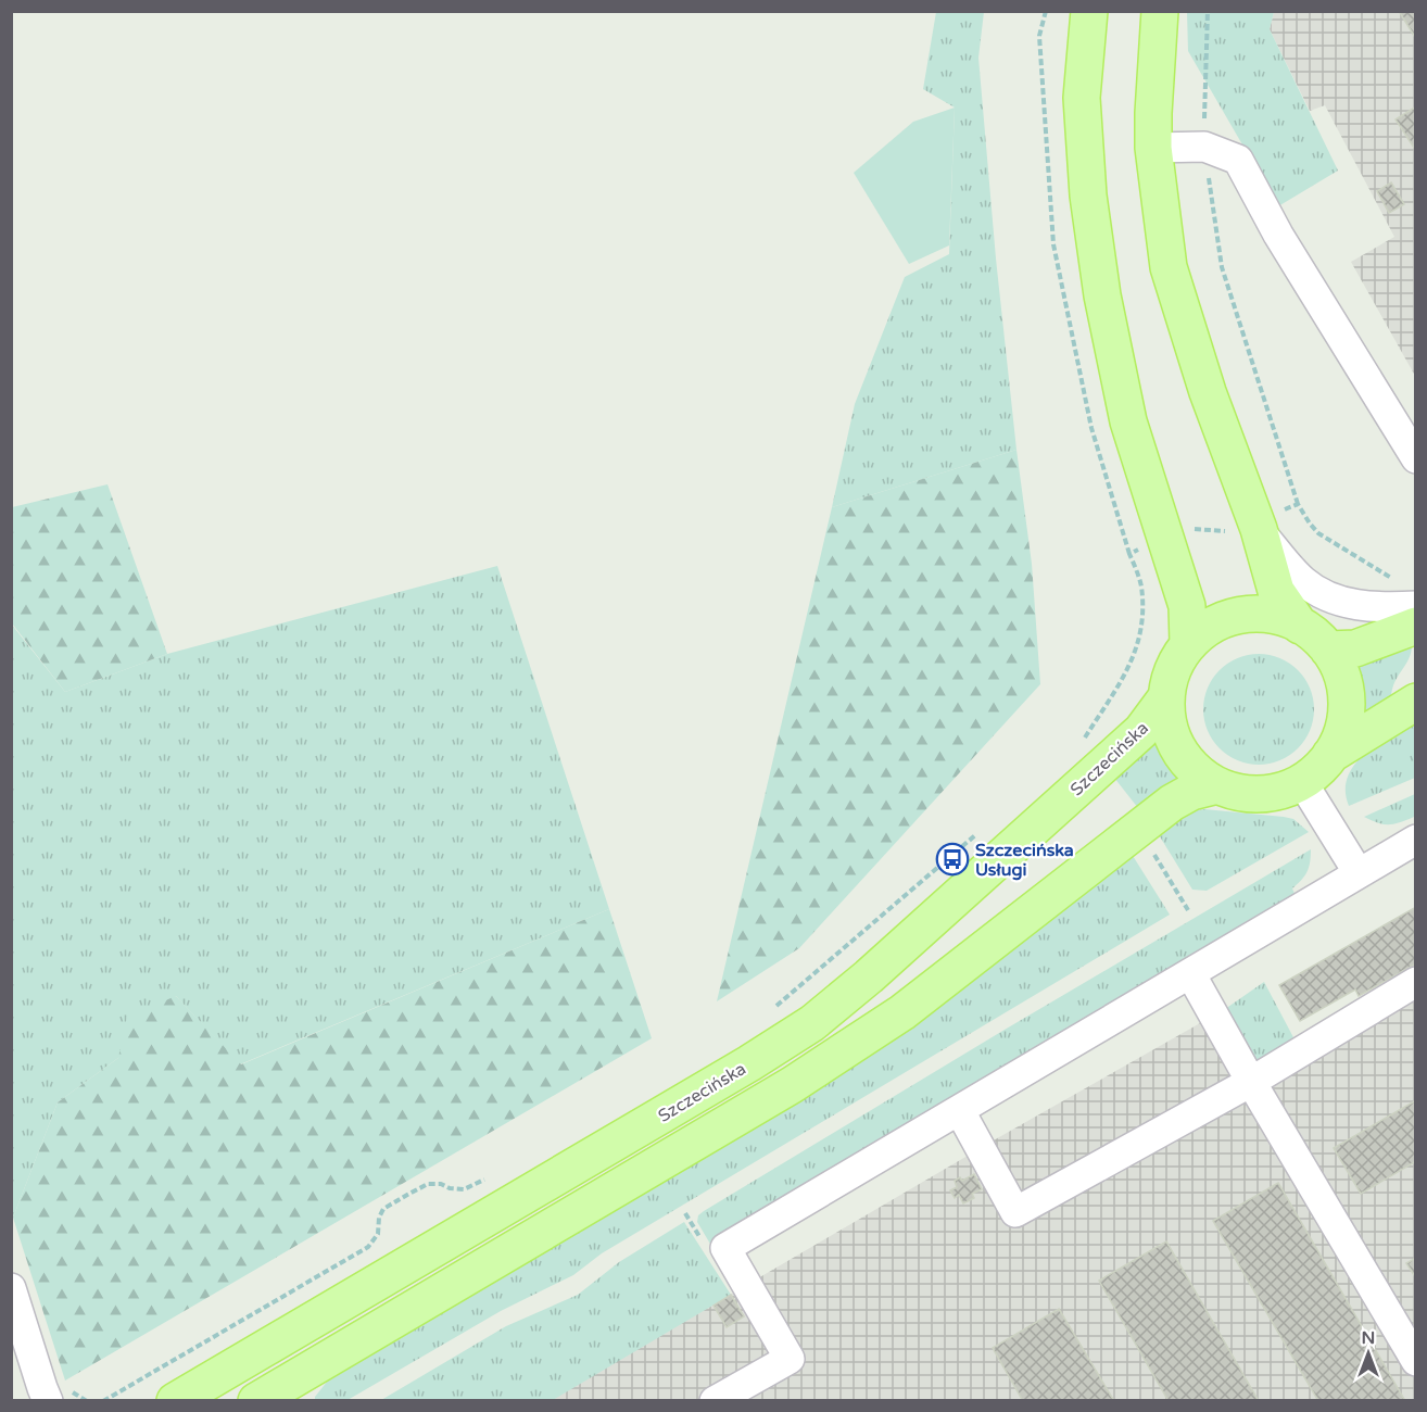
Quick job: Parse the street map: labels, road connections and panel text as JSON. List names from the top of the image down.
{
  "streets": {
    "main road": ["Szczecińska"]
  },
  "places": {
    "bus stop": ["Szczecińska Usługi"]
  },
  "north": "top"
}
